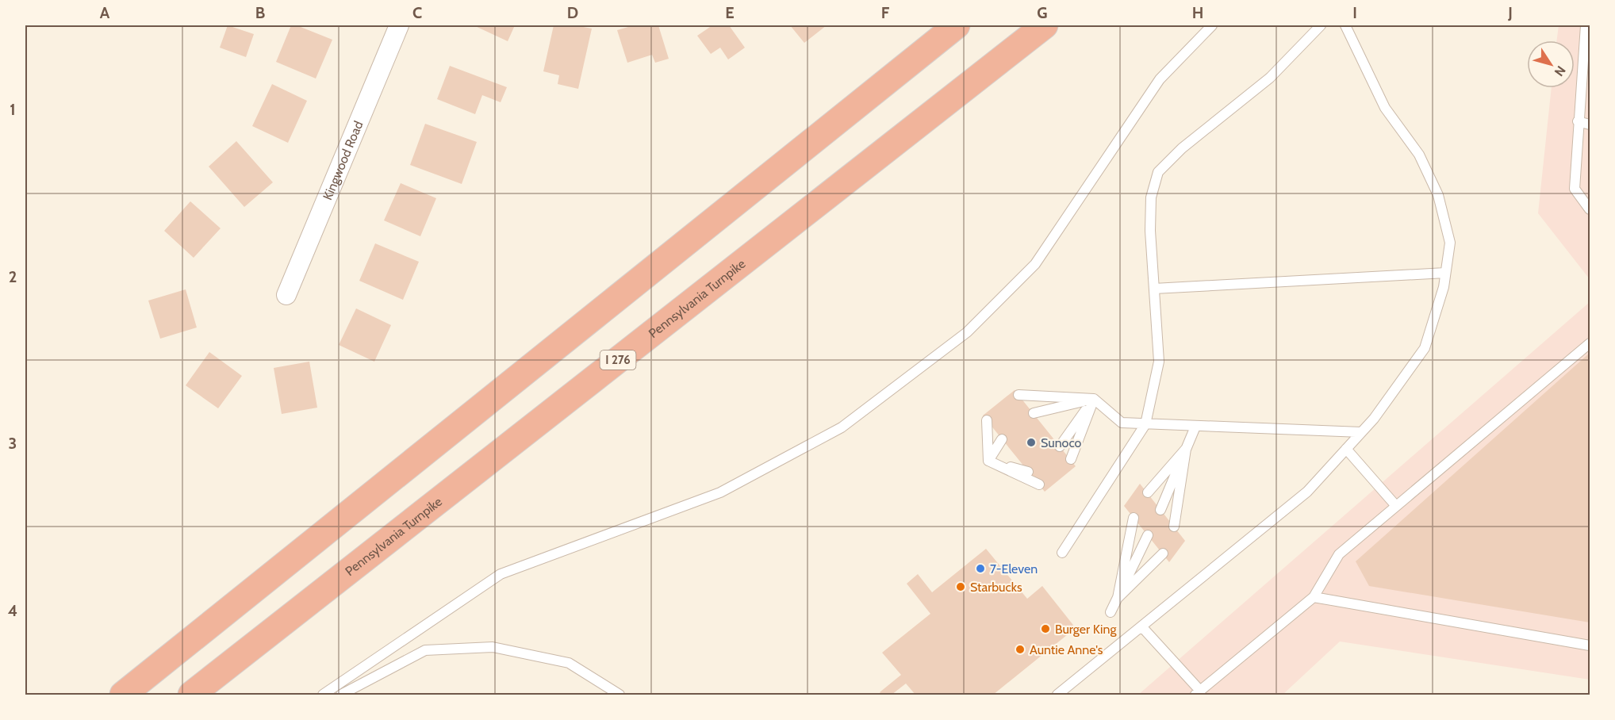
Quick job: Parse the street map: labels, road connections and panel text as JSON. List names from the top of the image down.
{
  "streets": {
    "highway": ["Pennsylvania Turnpike", "I 276"],
    "street": ["Kingwood Road"]
  },
  "places": [
    "Sunoco",
    "7-Eleven",
    "Starbucks",
    "Burger King",
    "Auntie Anne's"
  ],
  "north": "bottom right",
  "grid": {
    "columns": [
      "A",
      "B",
      "C",
      "D",
      "E",
      "F",
      "G",
      "H",
      "I",
      "J"
    ],
    "rows": [
      "1",
      "2",
      "3",
      "4"
    ]
  }
}
